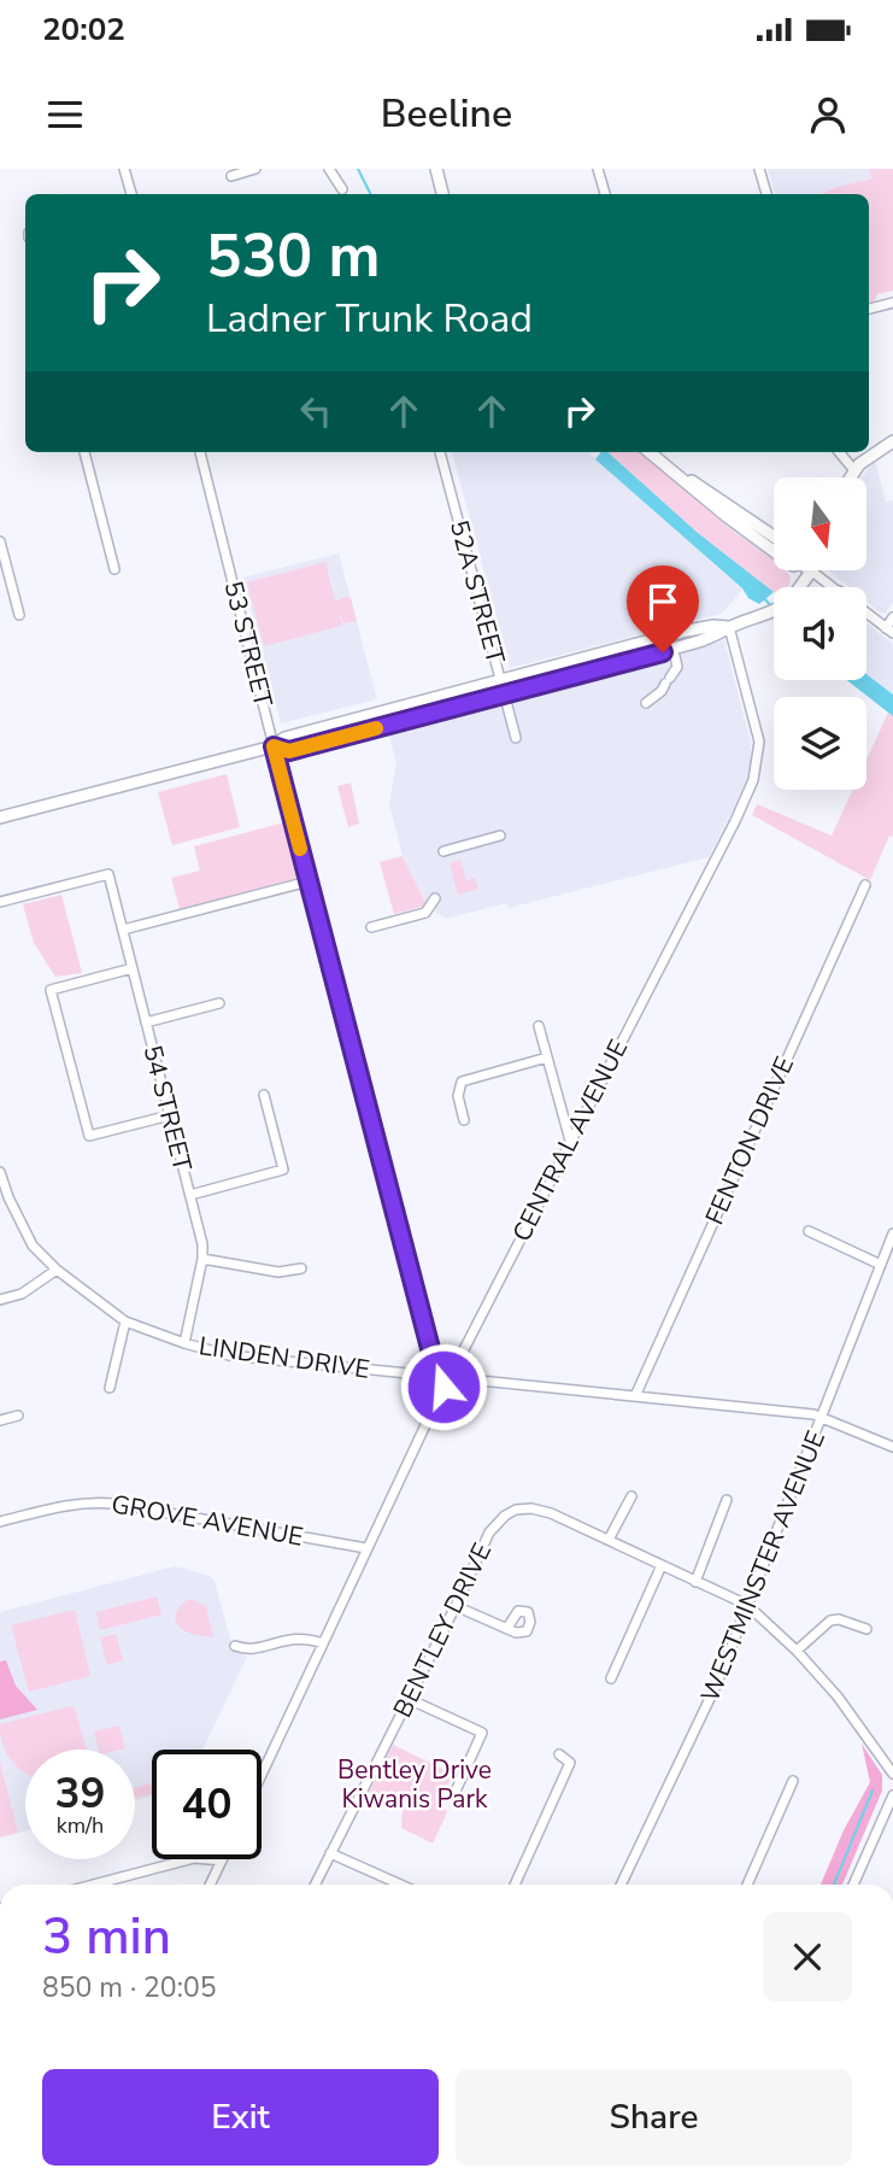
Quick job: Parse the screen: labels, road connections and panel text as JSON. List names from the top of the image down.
{
  "streets": {
    "street": [
      "52A STREET",
      "53 STREET",
      "54 STREET",
      "CENTRAL AVENUE",
      "FENTON DRIVE",
      "LINDEN DRIVE",
      "GROVE AVENUE",
      "WESTMINSTER AVENUE",
      "BENTLEY DRIVE"
    ]
  },
  "crossings": [
    ["53 STREET", "CENTRAL AVENUE"],
    ["53 STREET", "LINDEN DRIVE"],
    ["54 STREET", "LINDEN DRIVE"],
    ["CENTRAL AVENUE", "LINDEN DRIVE"],
    ["CENTRAL AVENUE", "GROVE AVENUE"],
    ["FENTON DRIVE", "LINDEN DRIVE"],
    ["LINDEN DRIVE", "WESTMINSTER AVENUE"],
    ["WESTMINSTER AVENUE", "BENTLEY DRIVE"]
  ],
  "parks": ["Bentley Drive Kiwanis Park"],
  "north": "bottom",
  "page": {
    "status": "20:02",
    "header": "Beeline",
    "turn": ["530 m", "Ladner Trunk Road"],
    "speed": "39 km/h",
    "limit": "40",
    "heading": ["3 min", "850 m · 20:05"],
    "buttons": ["Exit", "Share"]
  }
}
